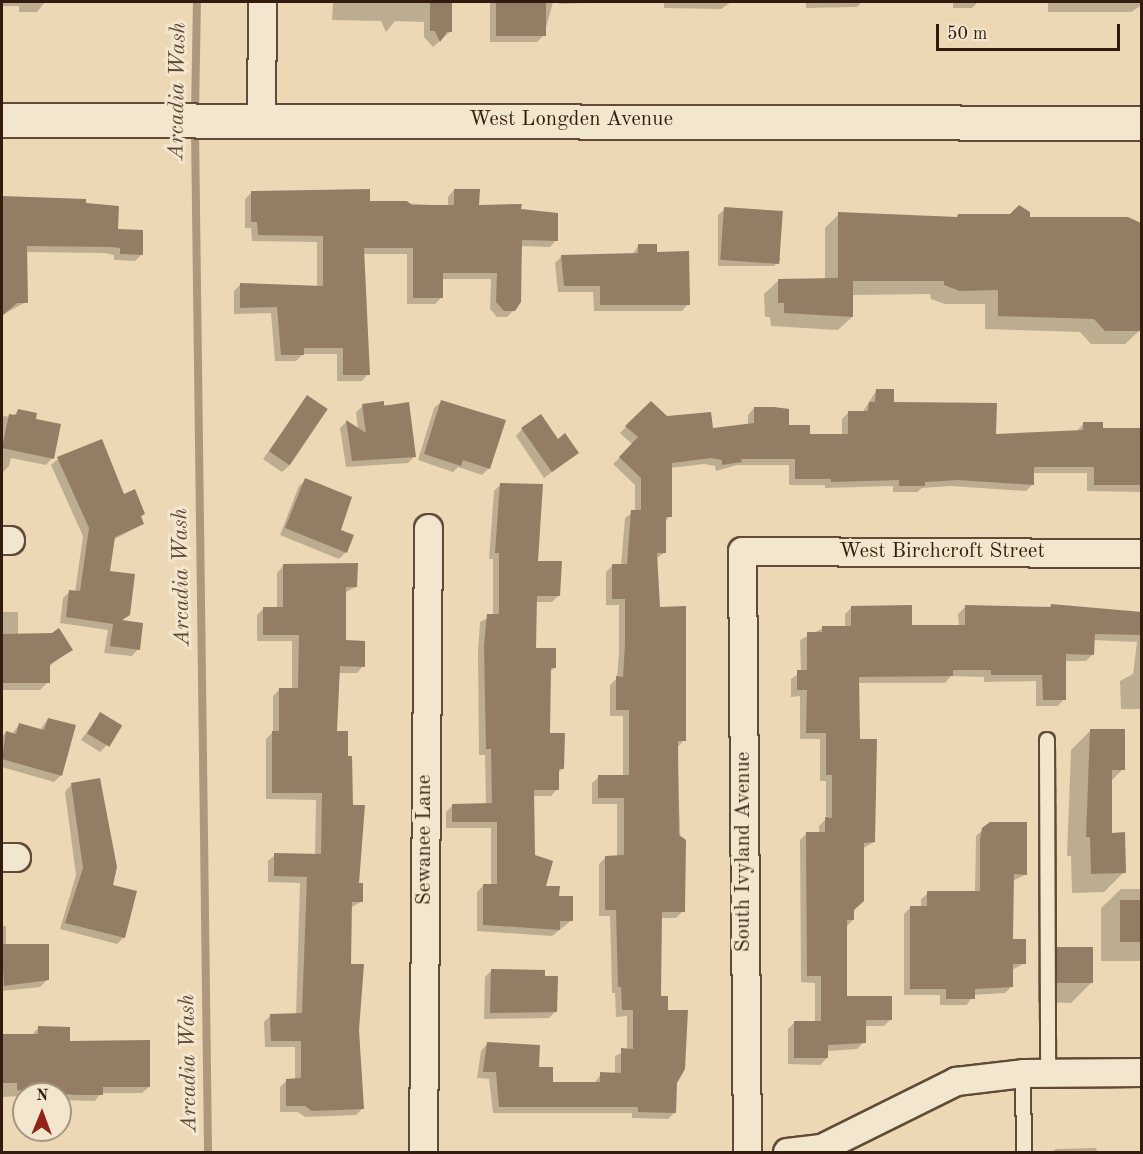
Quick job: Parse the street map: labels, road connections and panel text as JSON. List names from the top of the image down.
{
  "streets": {
    "street": [
      "West Longden Avenue",
      "West Birchcroft Street",
      "Sewanee Lane",
      "South Ivyland Avenue"
    ]
  },
  "crossings": [
    ["West Birchcroft Street", "South Ivyland Avenue"]
  ],
  "water": ["Arcadia Wash"],
  "scale_bar": "50 m",
  "north": "top"
}
